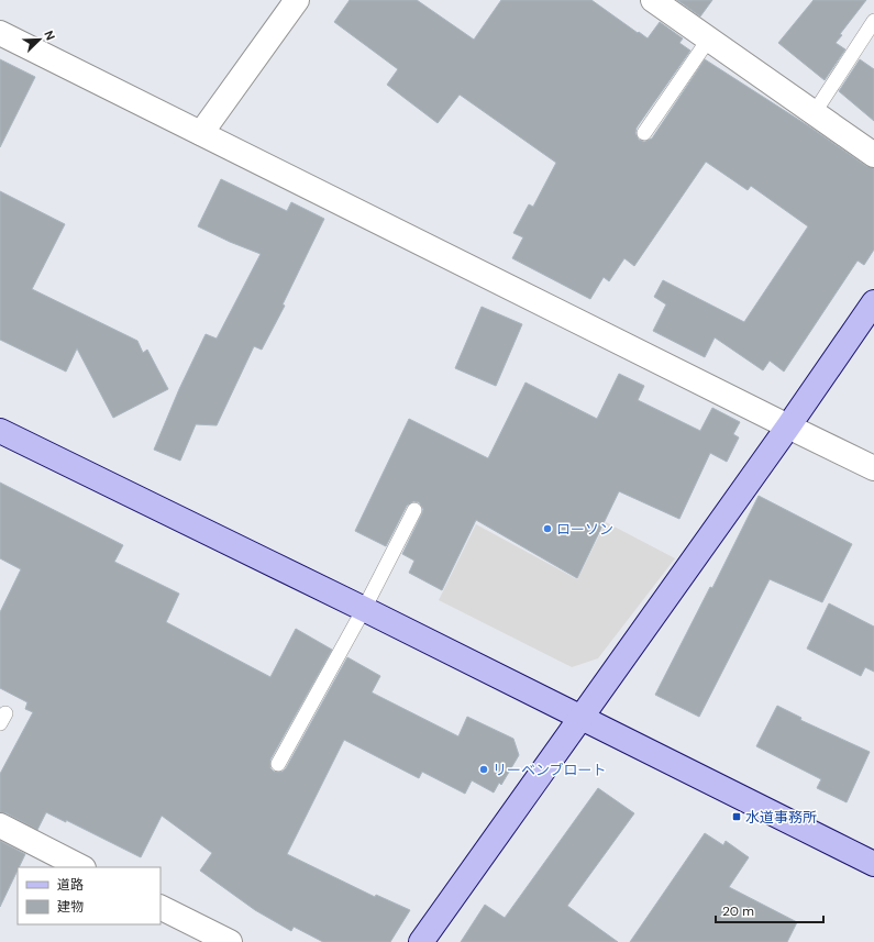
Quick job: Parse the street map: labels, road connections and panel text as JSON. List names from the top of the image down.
{
  "places": {
    "other": ["ローソン", "リーベンブロート"],
    "transit": ["水道事務所"]
  },
  "legend": ["道路", "建物"],
  "scale_bar": "20 m",
  "north": "top right"
}
